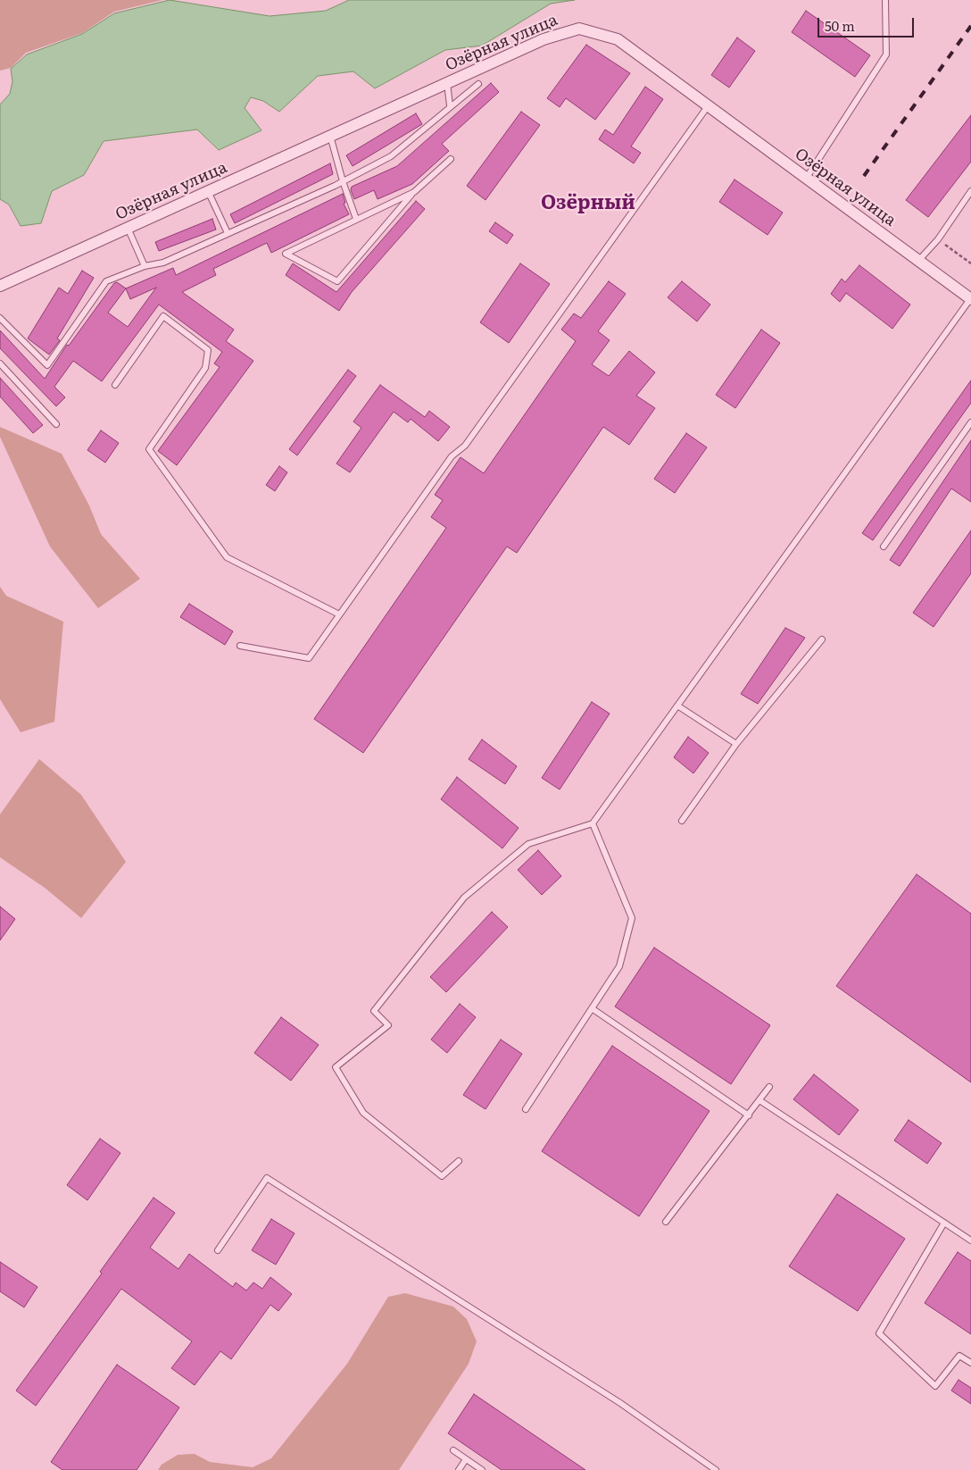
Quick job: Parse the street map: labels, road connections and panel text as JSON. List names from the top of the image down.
{
  "streets": {
    "street": ["Озёрная улица"]
  },
  "districts": ["Озёрный"],
  "scale_bar": "50 m"
}
